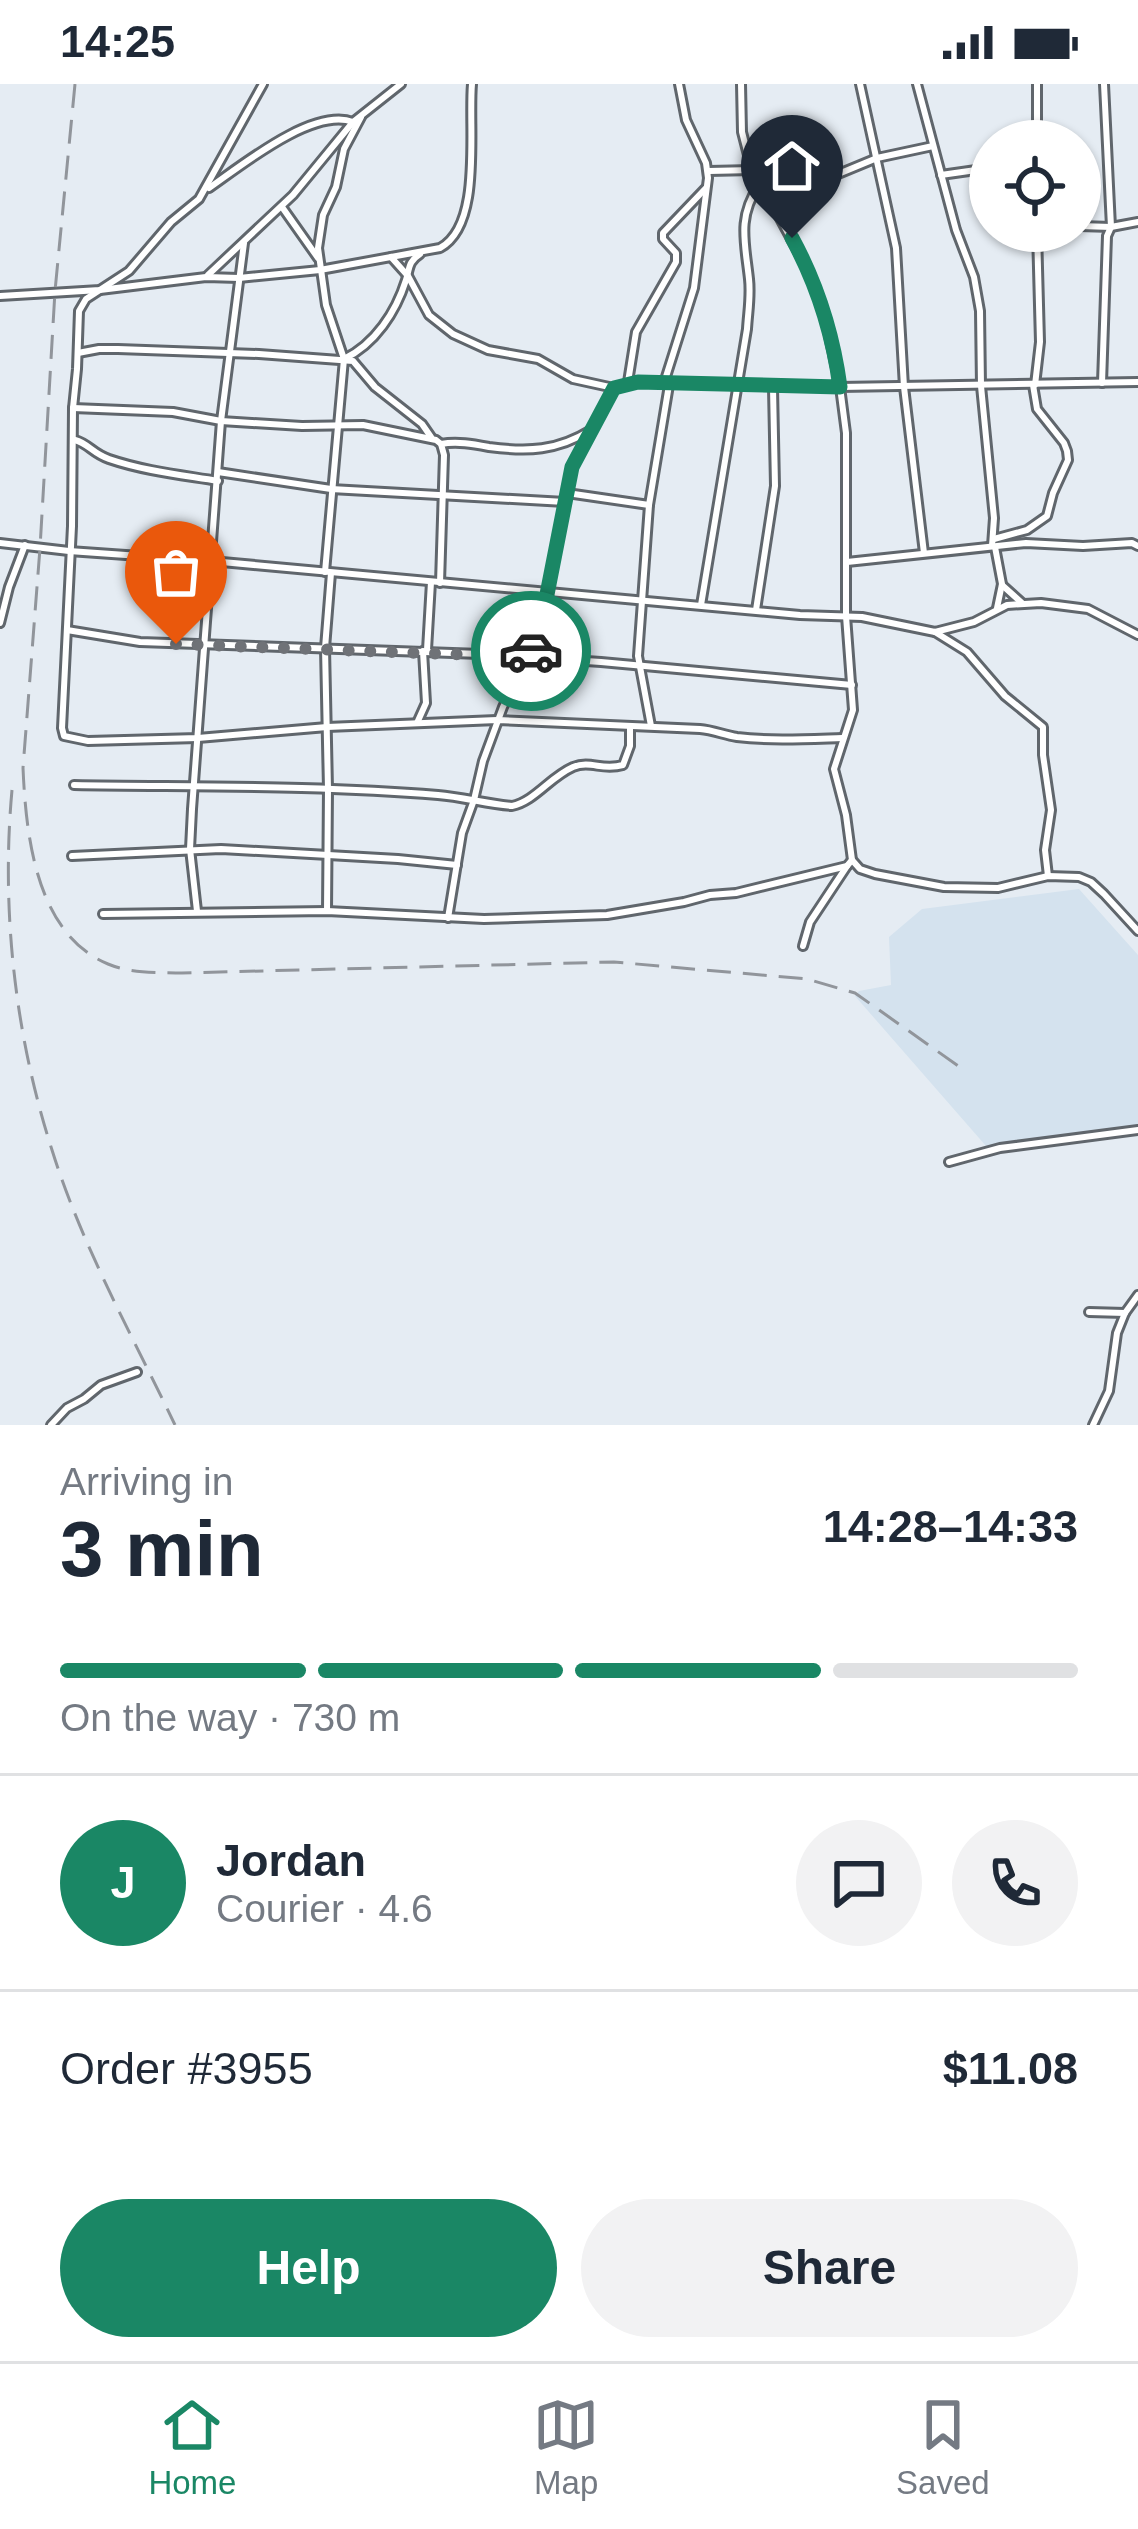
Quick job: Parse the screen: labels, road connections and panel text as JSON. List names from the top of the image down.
{
  "page": {
    "status": "14:25",
    "heading": ["3 min", "Arriving in", "14:28–14:33"],
    "panel": [
      "Jordan",
      "Courier · 4.6",
      "Order #3955",
      "$11.08"
    ],
    "bar": "On the way · 730 m",
    "round": "J",
    "buttons": ["Help", "Share"],
    "tabs": ["Home", "Map", "Saved"]
  }
}
